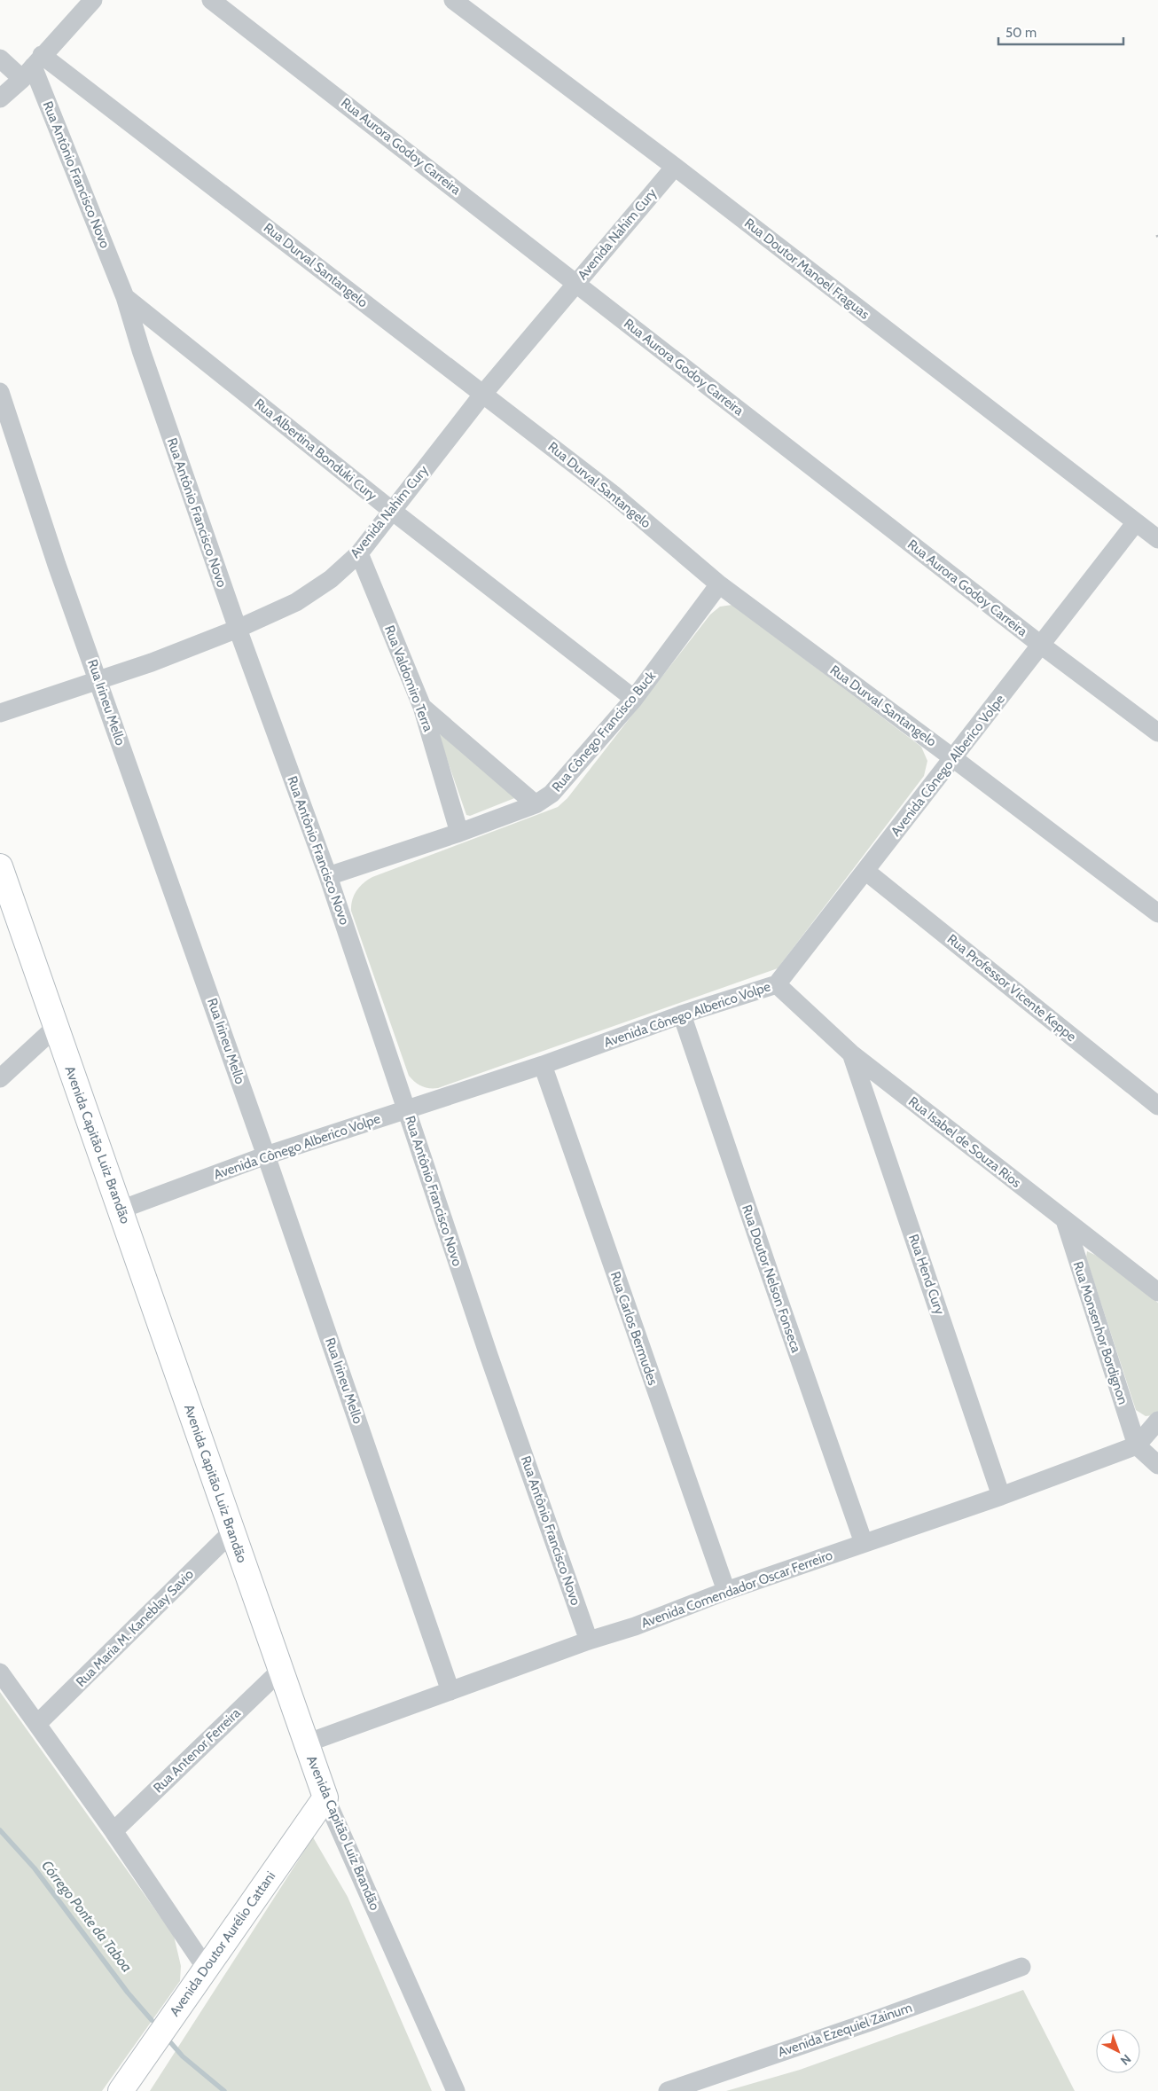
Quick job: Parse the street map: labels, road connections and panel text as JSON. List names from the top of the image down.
{
  "streets": {
    "main road": ["Avenida Capitão Luiz Brandão", "Avenida Doutor Aurélio Cattani"],
    "street": [
      "Rua Aurora Godoy Carreira",
      "Rua Antônio Francisco Novo",
      "Avenida Nahim Cury",
      "Rua Durval Santangelo",
      "Rua Doutor Manoel Fraguas",
      "Rua Albertina Bonduki Cury",
      "Rua Valdomiro Terra",
      "Rua Irineu Mello",
      "Rua Cônego Francisco Buck",
      "Avenida Cônego Alberico Volpe",
      "Rua Professor Vicente Keppe",
      "Rua Isabel de Souza Rios",
      "Rua Hend Cury",
      "Rua Doutor Nelson Fonseca",
      "Rua Carlos Bermudes",
      "Rua Monsenhor Bordignon",
      "Avenida Comendador Oscar Ferreiro",
      "Rua Maria M. Kaneblay Savio",
      "Rua Antenor Ferreira",
      "Avenida Ezequiel Zainum"
    ]
  },
  "crossings": [
    ["Rua Aurora Godoy Carreira", "Avenida Nahim Cury"],
    ["Rua Aurora Godoy Carreira", "Avenida Cônego Alberico Volpe"],
    ["Rua Antônio Francisco Novo", "Avenida Nahim Cury"],
    ["Rua Antônio Francisco Novo", "Rua Durval Santangelo"],
    ["Rua Antônio Francisco Novo", "Rua Albertina Bonduki Cury"],
    ["Rua Antônio Francisco Novo", "Rua Cônego Francisco Buck"],
    ["Rua Antônio Francisco Novo", "Avenida Cônego Alberico Volpe"],
    ["Rua Antônio Francisco Novo", "Avenida Comendador Oscar Ferreiro"],
    ["Avenida Nahim Cury", "Rua Durval Santangelo"],
    ["Avenida Nahim Cury", "Rua Doutor Manoel Fraguas"],
    ["Avenida Nahim Cury", "Rua Albertina Bonduki Cury"],
    ["Avenida Nahim Cury", "Rua Valdomiro Terra"],
    ["Avenida Nahim Cury", "Rua Irineu Mello"],
    ["Rua Durval Santangelo", "Rua Cônego Francisco Buck"],
    ["Rua Durval Santangelo", "Avenida Cônego Alberico Volpe"],
    ["Rua Doutor Manoel Fraguas", "Avenida Cônego Alberico Volpe"],
    ["Rua Albertina Bonduki Cury", "Rua Cônego Francisco Buck"],
    ["Rua Valdomiro Terra", "Rua Cônego Francisco Buck"],
    ["Rua Irineu Mello", "Avenida Cônego Alberico Volpe"],
    ["Rua Irineu Mello", "Avenida Comendador Oscar Ferreiro"],
    ["Avenida Cônego Alberico Volpe", "Rua Professor Vicente Keppe"],
    ["Avenida Cônego Alberico Volpe", "Rua Isabel de Souza Rios"],
    ["Avenida Cônego Alberico Volpe", "Avenida Capitão Luiz Brandão"],
    ["Avenida Cônego Alberico Volpe", "Rua Doutor Nelson Fonseca"],
    ["Avenida Cônego Alberico Volpe", "Rua Carlos Bermudes"],
    ["Rua Isabel de Souza Rios", "Rua Hend Cury"],
    ["Rua Isabel de Souza Rios", "Rua Monsenhor Bordignon"],
    ["Avenida Capitão Luiz Brandão", "Avenida Comendador Oscar Ferreiro"],
    ["Avenida Capitão Luiz Brandão", "Rua Maria M. Kaneblay Savio"],
    ["Avenida Capitão Luiz Brandão", "Rua Antenor Ferreira"],
    ["Avenida Capitão Luiz Brandão", "Avenida Doutor Aurélio Cattani"],
    ["Rua Hend Cury", "Avenida Comendador Oscar Ferreiro"],
    ["Rua Doutor Nelson Fonseca", "Avenida Comendador Oscar Ferreiro"],
    ["Rua Carlos Bermudes", "Avenida Comendador Oscar Ferreiro"],
    ["Rua Monsenhor Bordignon", "Avenida Comendador Oscar Ferreiro"]
  ],
  "water": ["Córrego Ponte da Taboa"],
  "scale_bar": "50 m",
  "north": "bottom right"
}
